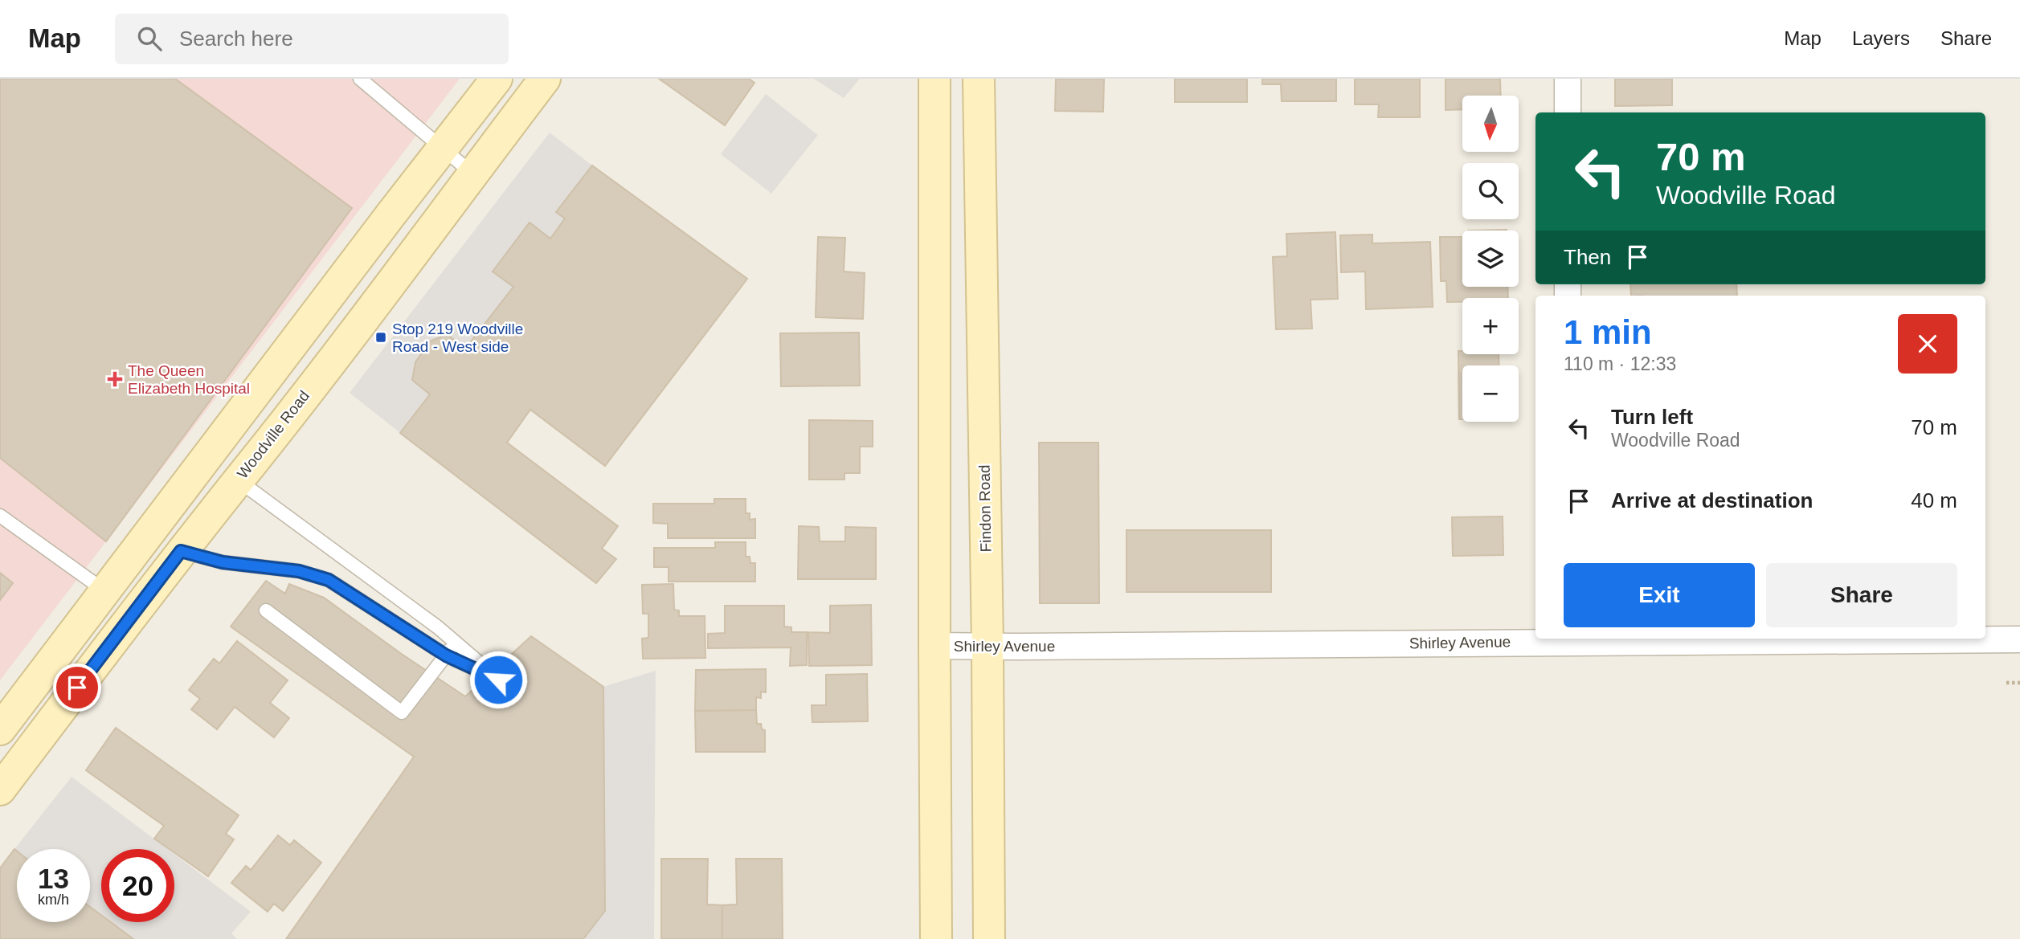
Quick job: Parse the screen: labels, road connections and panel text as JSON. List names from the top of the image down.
{
  "streets": {
    "main road": ["Woodville Road", "Findon Road"],
    "street": ["Shirley Avenue"]
  },
  "crossings": [
    ["Findon Road", "Shirley Avenue"]
  ],
  "places": {
    "transit": ["Stop 219 Woodville Road - West side"],
    "health": ["The Queen Elizabeth Hospital"]
  },
  "north": "bottom",
  "page": {
    "header": "Map",
    "search": "Search here",
    "nav": ["Map", "Layers", "Share"],
    "map_buttons": ["+", "−"],
    "turn": ["70 m", "Woodville Road"],
    "then": "Then",
    "heading": ["1 min", "110 m · 12:33"],
    "list": [
      {
        "name": "Turn left",
        "note": "Woodville Road",
        "value": "70 m"
      },
      {
        "name": "Arrive at destination",
        "value": "40 m"
      }
    ],
    "buttons": ["Exit", "Share"],
    "speed": "13 km/h",
    "limit": "20"
  }
}
